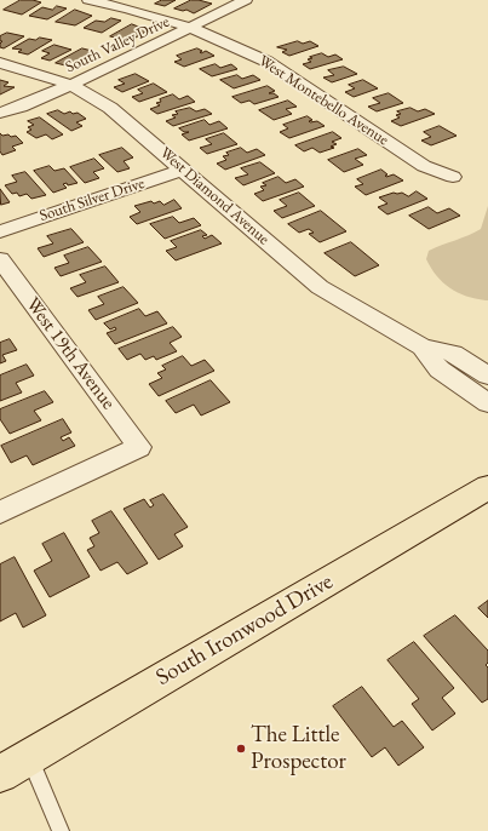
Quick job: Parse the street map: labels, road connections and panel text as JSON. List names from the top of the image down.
{
  "streets": {
    "main road": ["South Ironwood Drive"],
    "street": [
      "South Valley Drive",
      "West Montebello Avenue",
      "West Diamond Avenue",
      "South Silver Drive",
      "West 19th Avenue"
    ]
  },
  "crossings": [
    ["South Valley Drive", "West Montebello Avenue"],
    ["South Valley Drive", "West Diamond Avenue"],
    ["West Diamond Avenue", "South Silver Drive"]
  ],
  "places": ["The Little Prospector"]
}
